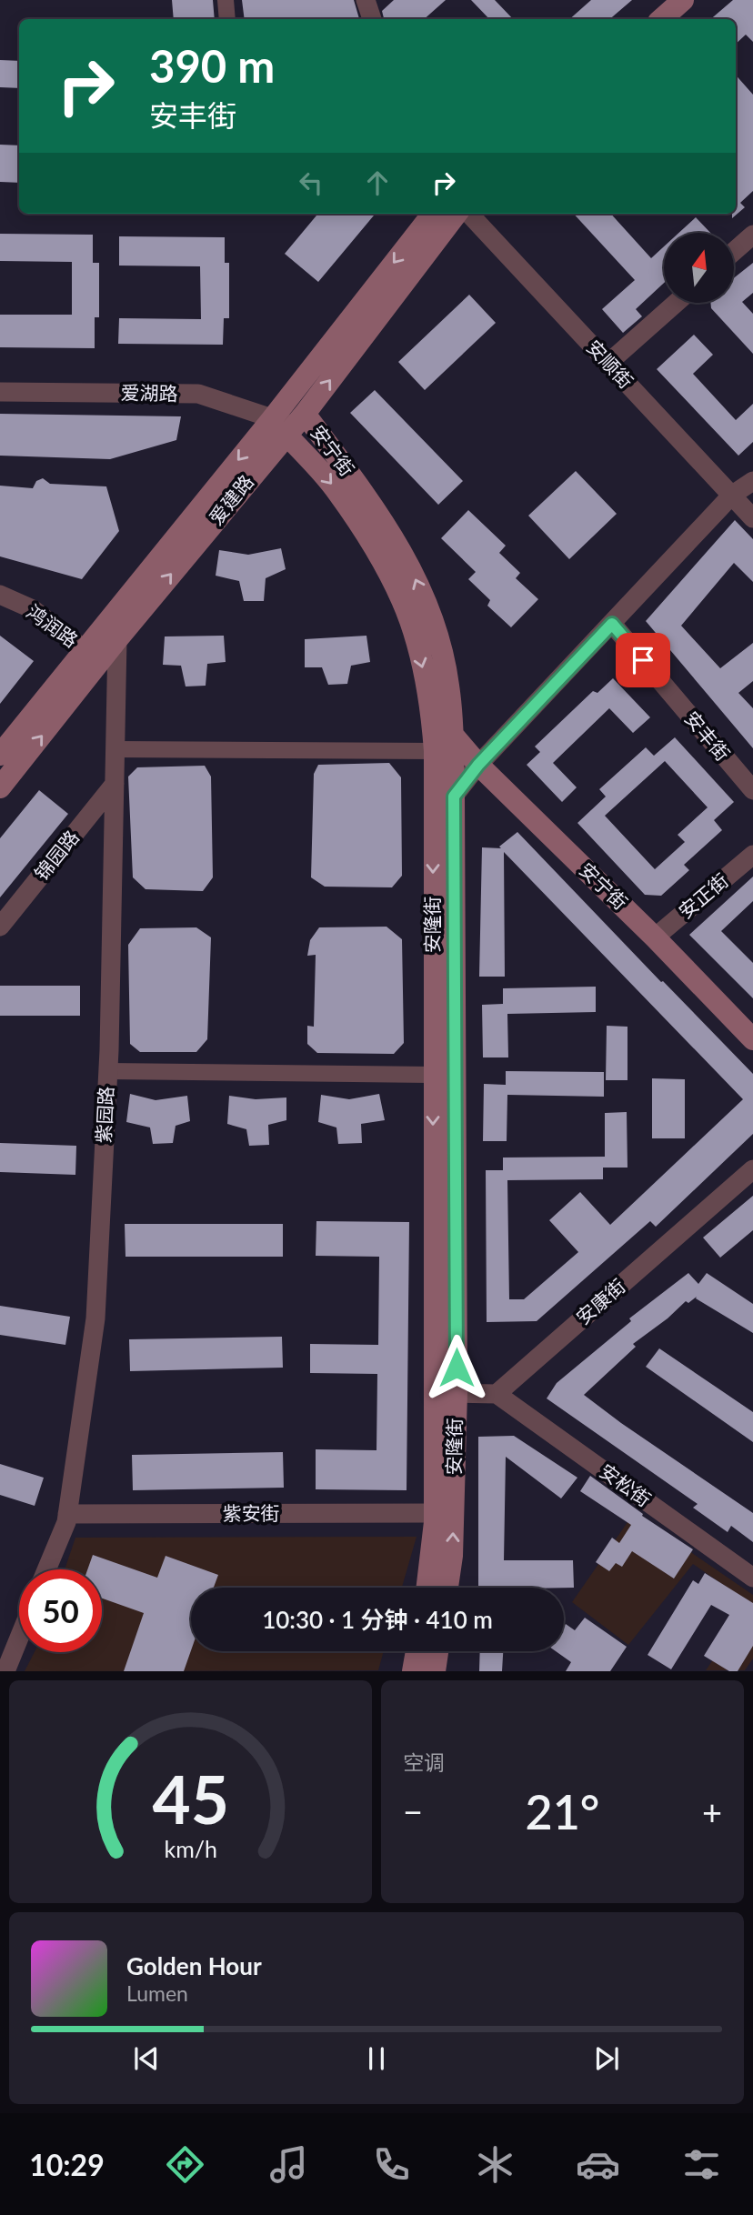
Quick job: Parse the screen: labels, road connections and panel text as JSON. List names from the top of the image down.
{
  "streets": {
    "main road": ["安宁街", "爱建路", "安隆街"],
    "street": [
      "安顺街",
      "爱湖路",
      "鸿润路",
      "安丰街",
      "锦园路",
      "安正街",
      "紫园路",
      "安康街",
      "安松街",
      "紫安街"
    ]
  },
  "crossings": [
    ["爱湖路", "安宁街"],
    ["爱湖路", "爱建路"],
    ["爱湖路", "安隆街"],
    ["安宁街", "爱建路"],
    ["安宁街", "安正街"],
    ["安宁街", "安隆街"],
    ["爱建路", "鸿润路"],
    ["爱建路", "安隆街"],
    ["爱建路", "紫园路"],
    ["锦园路", "紫园路"],
    ["安隆街", "紫安街"],
    ["紫园路", "紫安街"],
    ["安康街", "安松街"]
  ],
  "one_way": ["安宁街"],
  "north": "top",
  "page": {
    "turn": ["390 m", "安丰街"],
    "limit": "50",
    "trip": "10:30 · 1 分钟 · 410 m",
    "tile": "空调",
    "heat": ["−", "21°", "+"],
    "song": ["Golden Hour", "Lumen"],
    "tabs": "10:29",
    "gauge": ["45", "km/h"]
  }
}
